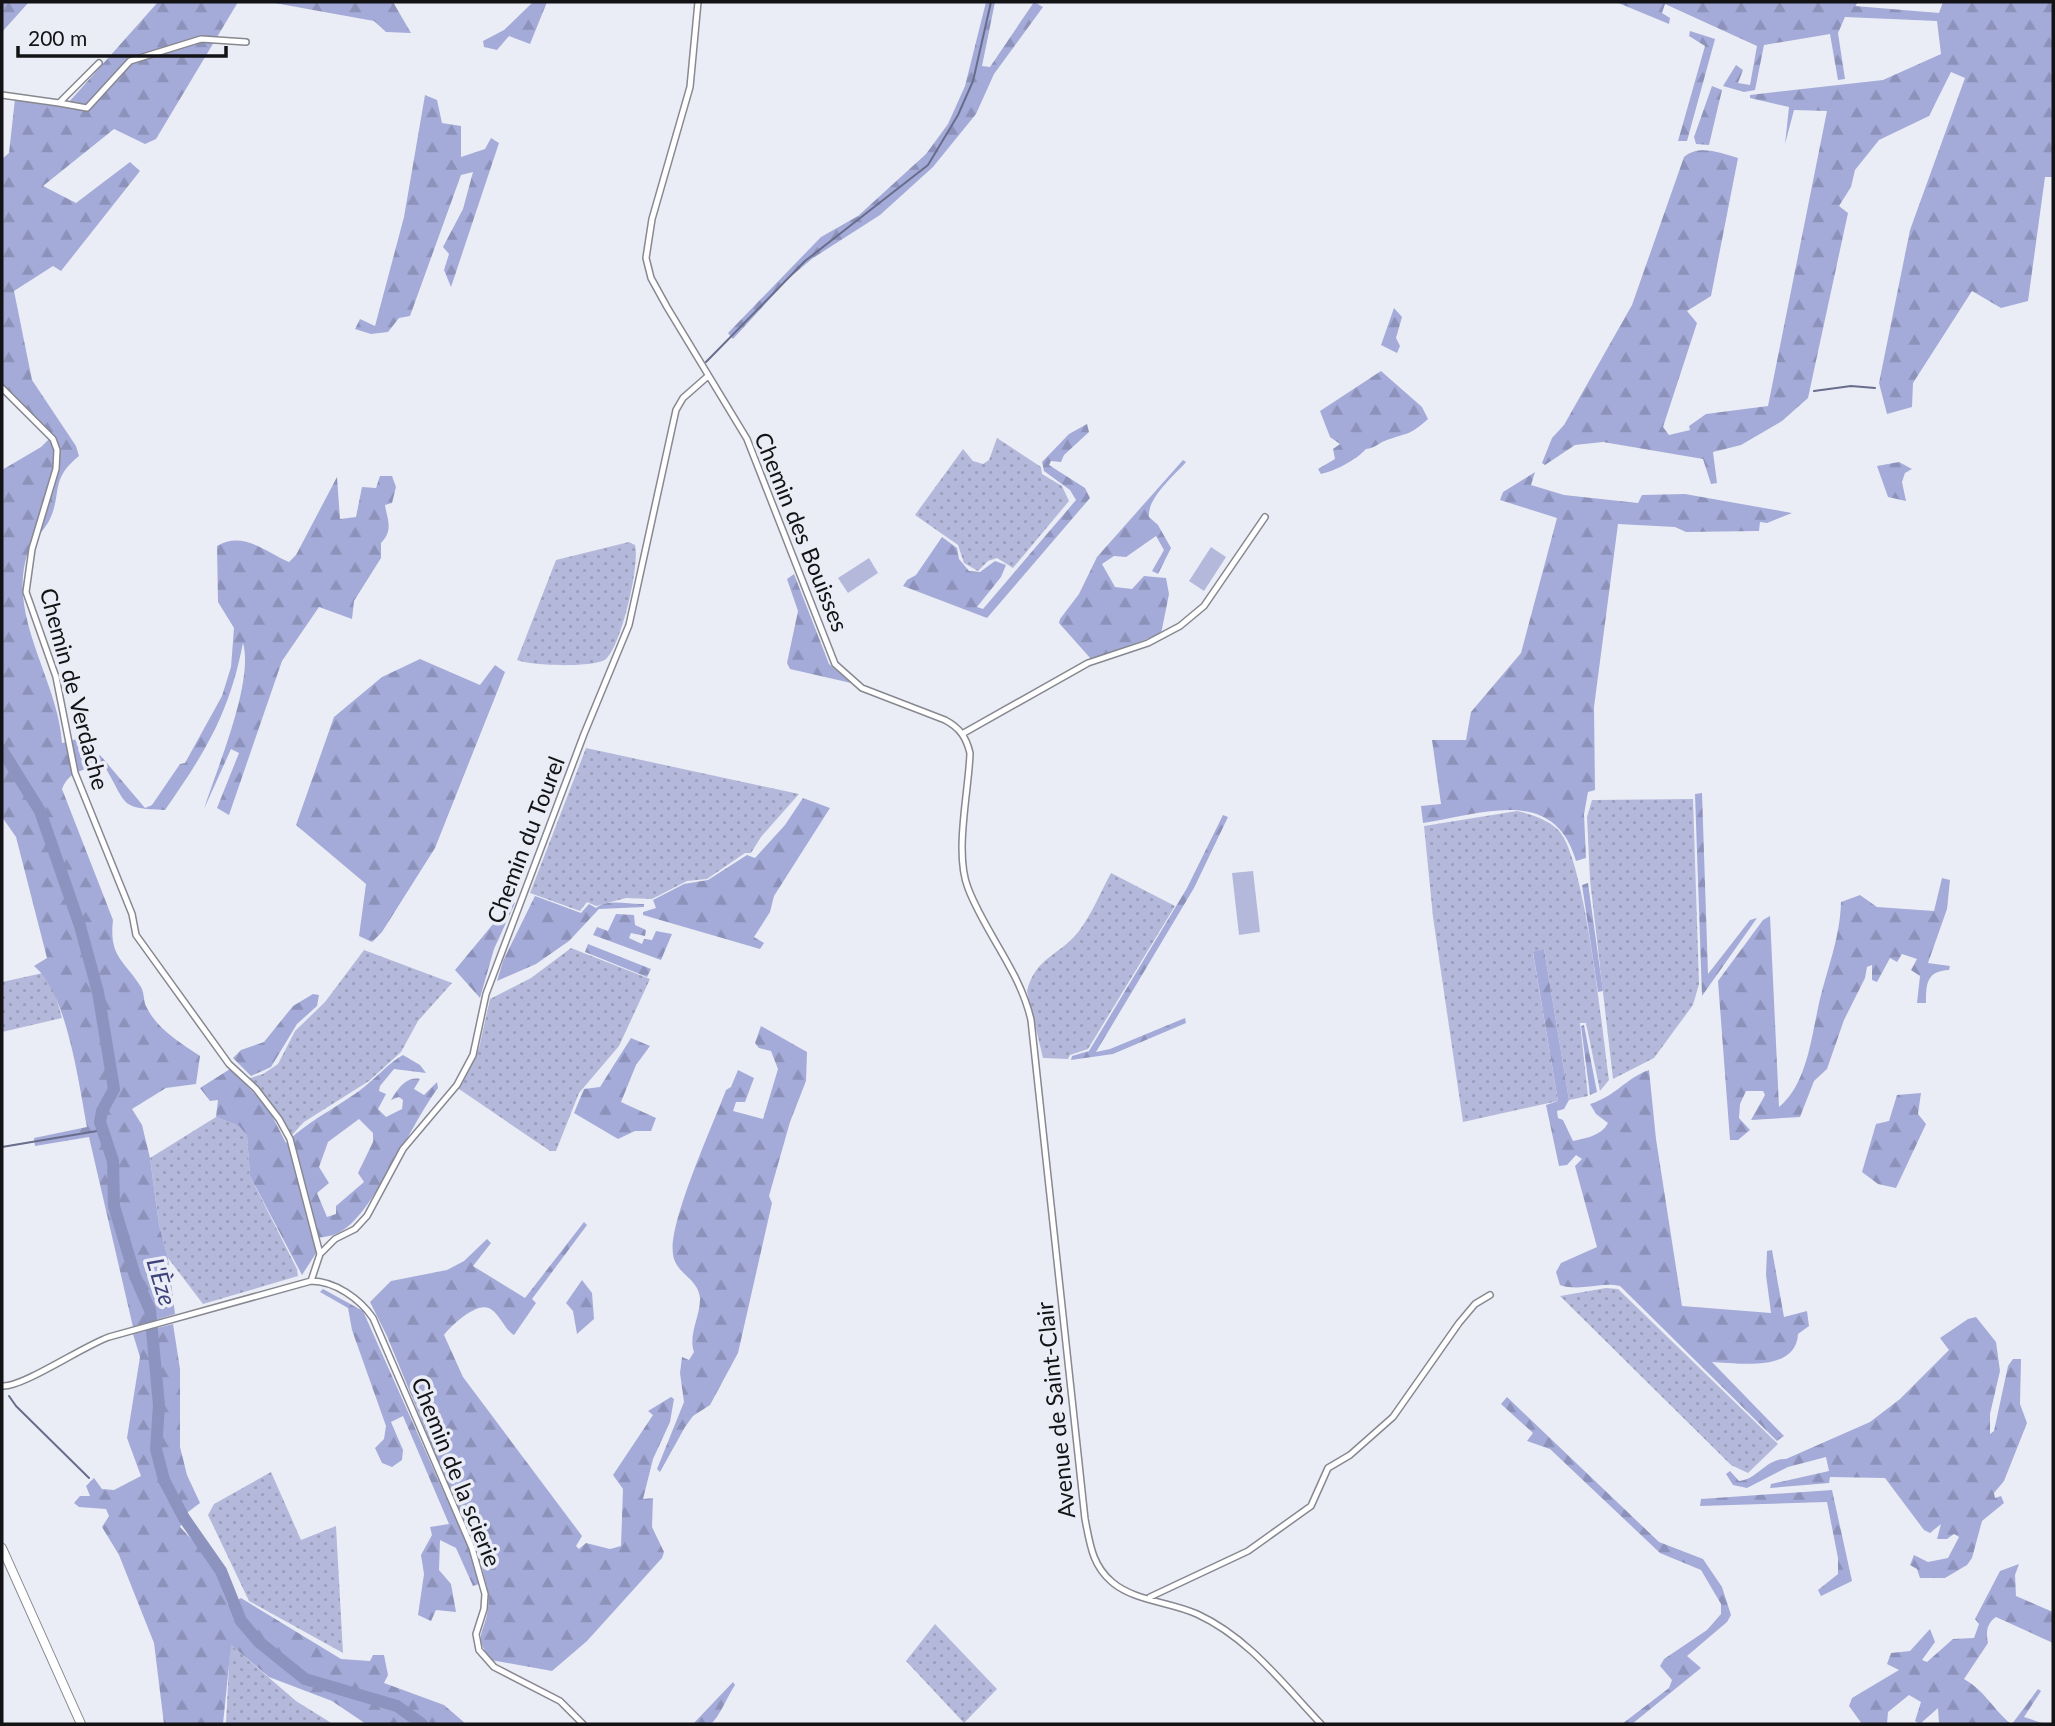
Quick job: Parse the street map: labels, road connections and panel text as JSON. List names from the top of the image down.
{
  "streets": {
    "street": [
      "Chemin des Bouisses",
      "Chemin de Verdache",
      "Chemin du Tourel",
      "Avenue de Saint-Clair",
      "Chemin de la scierie"
    ]
  },
  "crossings": [
    ["Chemin des Bouisses", "Chemin du Tourel"],
    ["Chemin des Bouisses", "Avenue de Saint-Clair"],
    ["Chemin de Verdache", "Chemin du Tourel"]
  ],
  "water": ["L'Èze"],
  "scale_bar": "200 m"
}
